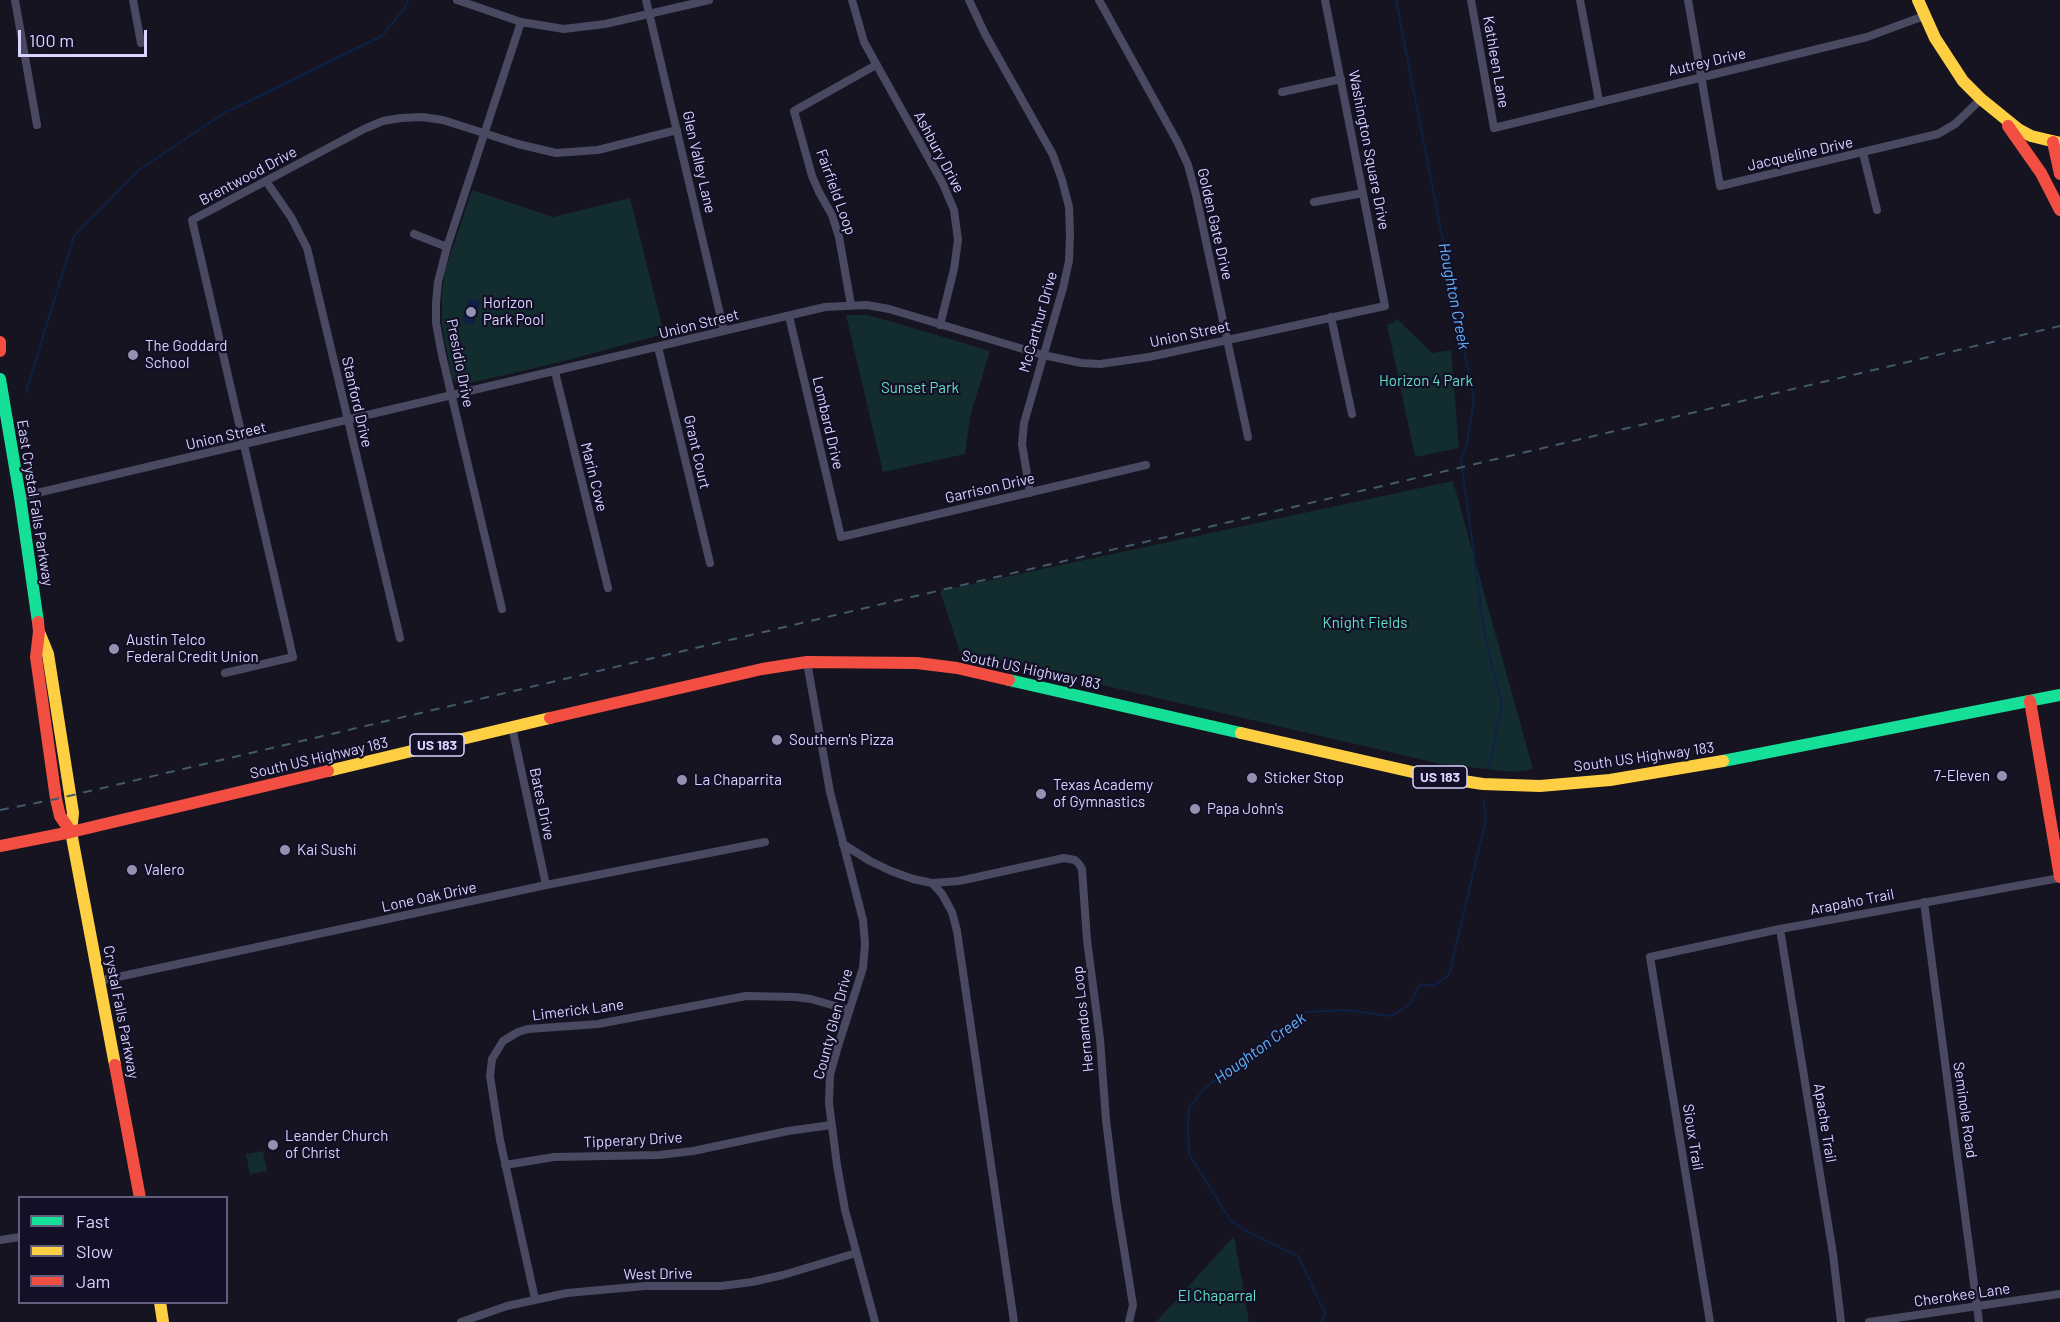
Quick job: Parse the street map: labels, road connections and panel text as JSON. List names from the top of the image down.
{
  "streets": {
    "main road": [
      "East Crystal Falls Parkway",
      "South US Highway 183",
      "US 183",
      "Crystal Falls Parkway"
    ],
    "street": [
      "Kathleen Lane",
      "Autrey Drive",
      "Washington Square Drive",
      "Ashbury Drive",
      "Jacqueline Drive",
      "Glen Valley Lane",
      "Brentwood Drive",
      "Fairfield Loop",
      "Golden Gate Drive",
      "McCarthur Drive",
      "Union Street",
      "Presidio Drive",
      "Stanford Drive",
      "Lombard Drive",
      "Grant Court",
      "Marin Cove",
      "Garrison Drive",
      "Bates Drive",
      "Lone Oak Drive",
      "Arapaho Trail",
      "Limerick Lane",
      "Hernandos Loop",
      "County Glen Drive",
      "Seminole Road",
      "Apache Trail",
      "Sioux Trail",
      "Tipperary Drive",
      "West Drive",
      "Cherokee Lane"
    ]
  },
  "crossings": [
    ["Kathleen Lane", "Autrey Drive"],
    ["Autrey Drive", "Jacqueline Drive"],
    ["Washington Square Drive", "Union Street"],
    ["Ashbury Drive", "Fairfield Loop"],
    ["Ashbury Drive", "Union Street"],
    ["Glen Valley Lane", "Brentwood Drive"],
    ["Glen Valley Lane", "Union Street"],
    ["Brentwood Drive", "Union Street"],
    ["Brentwood Drive", "Presidio Drive"],
    ["Brentwood Drive", "Stanford Drive"],
    ["Fairfield Loop", "Union Street"],
    ["Golden Gate Drive", "Union Street"],
    ["McCarthur Drive", "Union Street"],
    ["McCarthur Drive", "Garrison Drive"],
    ["Union Street", "Presidio Drive"],
    ["Union Street", "Stanford Drive"],
    ["Union Street", "Lombard Drive"],
    ["Union Street", "Grant Court"],
    ["Union Street", "Marin Cove"],
    ["Union Street", "East Crystal Falls Parkway"],
    ["Lombard Drive", "Garrison Drive"],
    ["East Crystal Falls Parkway", "South US Highway 183"],
    ["East Crystal Falls Parkway", "Crystal Falls Parkway"],
    ["South US Highway 183", "Bates Drive"],
    ["South US Highway 183", "Crystal Falls Parkway"],
    ["South US Highway 183", "County Glen Drive"],
    ["Bates Drive", "Lone Oak Drive"],
    ["Lone Oak Drive", "Crystal Falls Parkway"],
    ["Arapaho Trail", "Seminole Road"],
    ["Arapaho Trail", "Apache Trail"],
    ["Arapaho Trail", "Sioux Trail"],
    ["Limerick Lane", "County Glen Drive"],
    ["Limerick Lane", "Tipperary Drive"],
    ["Limerick Lane", "West Drive"],
    ["Hernandos Loop", "County Glen Drive"],
    ["County Glen Drive", "Tipperary Drive"],
    ["County Glen Drive", "West Drive"],
    ["Seminole Road", "Cherokee Lane"]
  ],
  "water": ["Houghton Creek"],
  "parks": [
    "Horizon 4 Park",
    "Sunset Park",
    "Knight Fields",
    "El Chaparral"
  ],
  "places": [
    "Horizon Park Pool",
    "The Goddard School",
    "Austin Telco Federal Credit Union",
    "Southern's Pizza",
    "7-Eleven",
    "Sticker Stop",
    "La Chaparrita",
    "Texas Academy of Gymnastics",
    "Papa John's",
    "Kai Sushi",
    "Valero",
    "Leander Church of Christ"
  ],
  "legend": ["Fast", "Slow", "Jam"],
  "scale_bar": "100 m"
}
